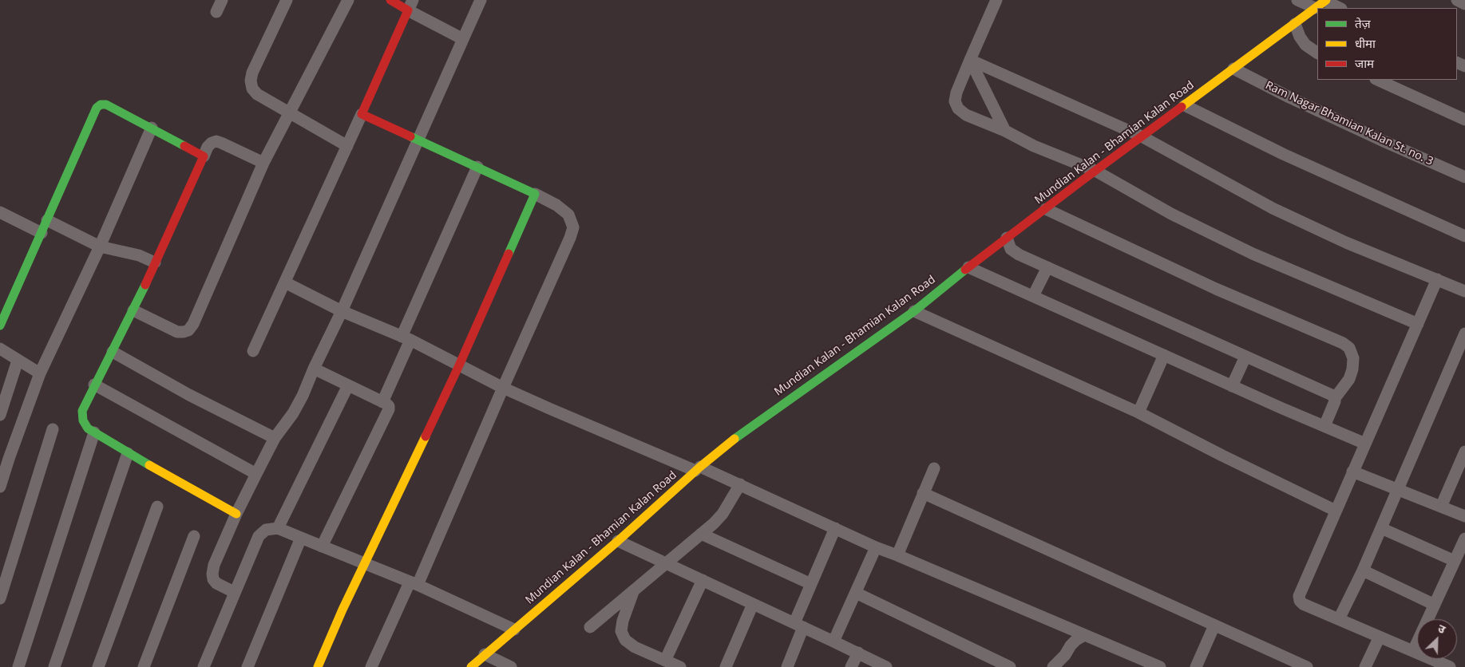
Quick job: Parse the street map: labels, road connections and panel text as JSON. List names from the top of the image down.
{
  "streets": {
    "street": ["Ram Nagar Bhamian Kalan St. no. 3", "Mundian Kalan - Bhamian Kalan Road"]
  },
  "crossings": [
    ["Ram Nagar Bhamian Kalan St. no. 3", "Mundian Kalan - Bhamian Kalan Road"]
  ],
  "legend": ["तेज़", "धीमा", "जाम"],
  "north": "top right"
}
